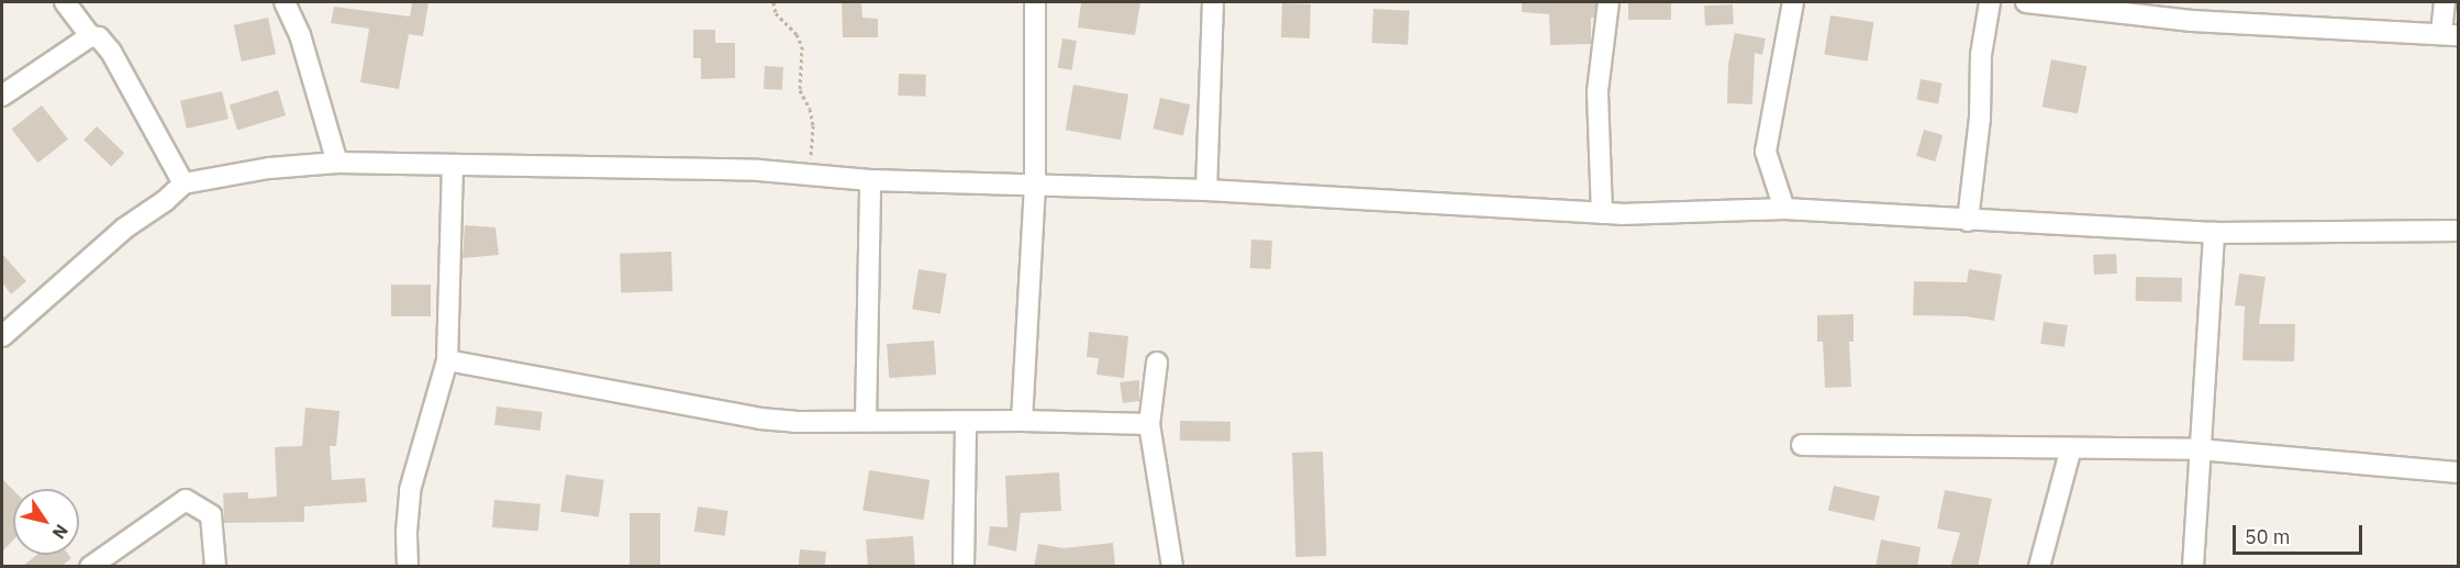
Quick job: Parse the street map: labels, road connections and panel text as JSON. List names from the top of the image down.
{
  "scale_bar": "50 m",
  "north": "bottom right"
}
